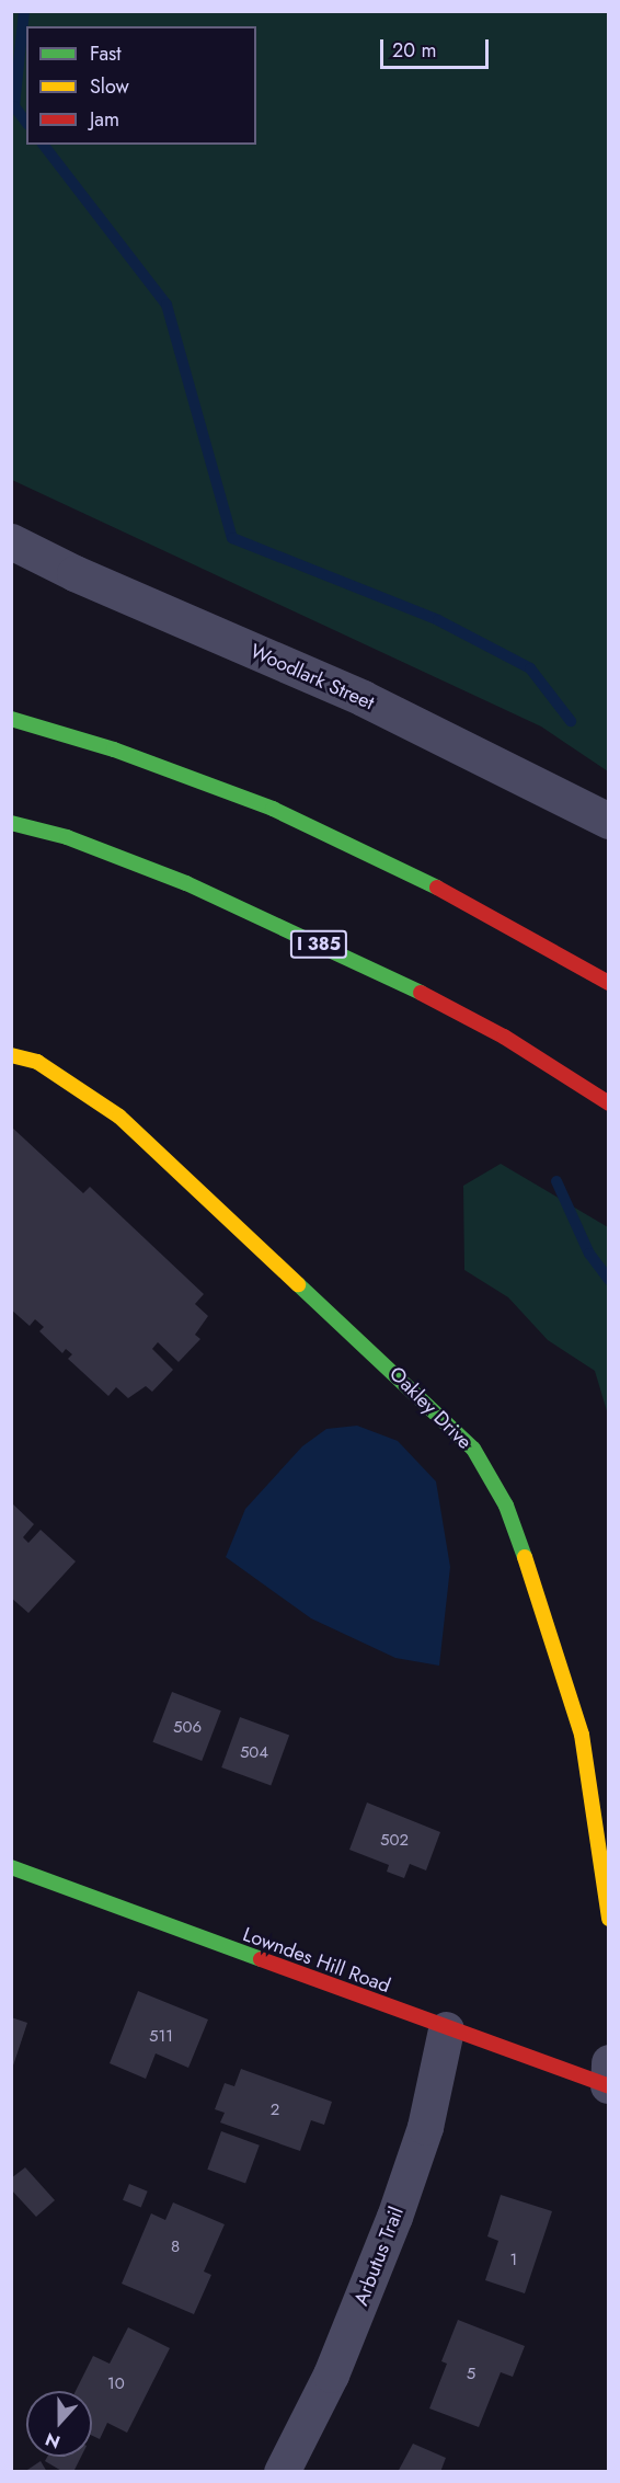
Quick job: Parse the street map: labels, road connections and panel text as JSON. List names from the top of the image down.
{
  "streets": {
    "main road": ["I 385", "Oakley Drive", "Lowndes Hill Road"],
    "street": ["Woodlark Street", "Arbutus Trail"]
  },
  "crossings": [
    ["Lowndes Hill Road", "Arbutus Trail"]
  ],
  "house_numbers": [
    "506",
    "504",
    "502",
    "511",
    "2",
    "8",
    "1",
    "5",
    "10"
  ],
  "legend": ["Fast", "Slow", "Jam"],
  "scale_bar": "20 m",
  "north": "bottom"
}
